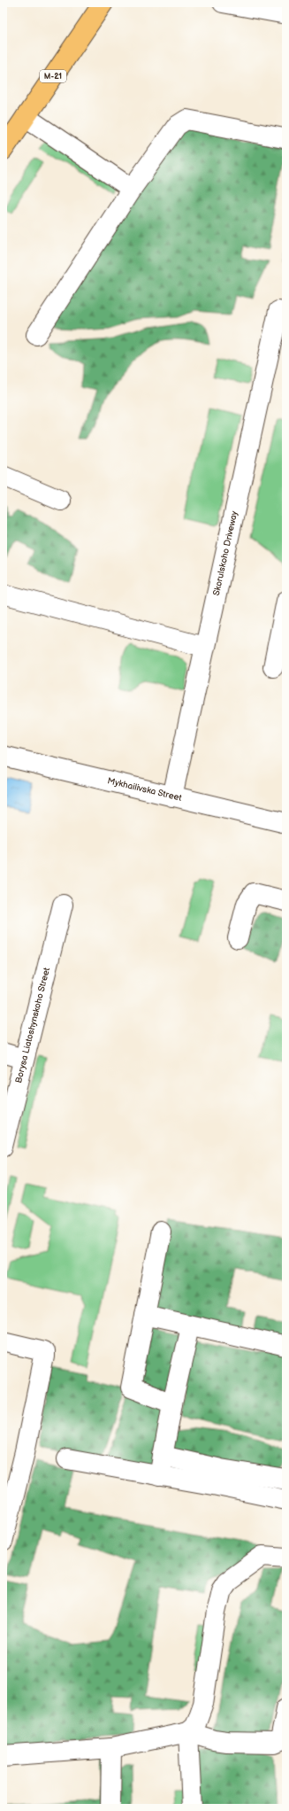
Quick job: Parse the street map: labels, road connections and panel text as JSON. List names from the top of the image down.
{
  "streets": {
    "highway": ["М-21"],
    "street": ["Skorulskoho Driveway", "Mykhailivska Street", "Borysa Liatoshynskoho Street"]
  },
  "crossings": [
    ["Skorulskoho Driveway", "Mykhailivska Street"]
  ]
}
